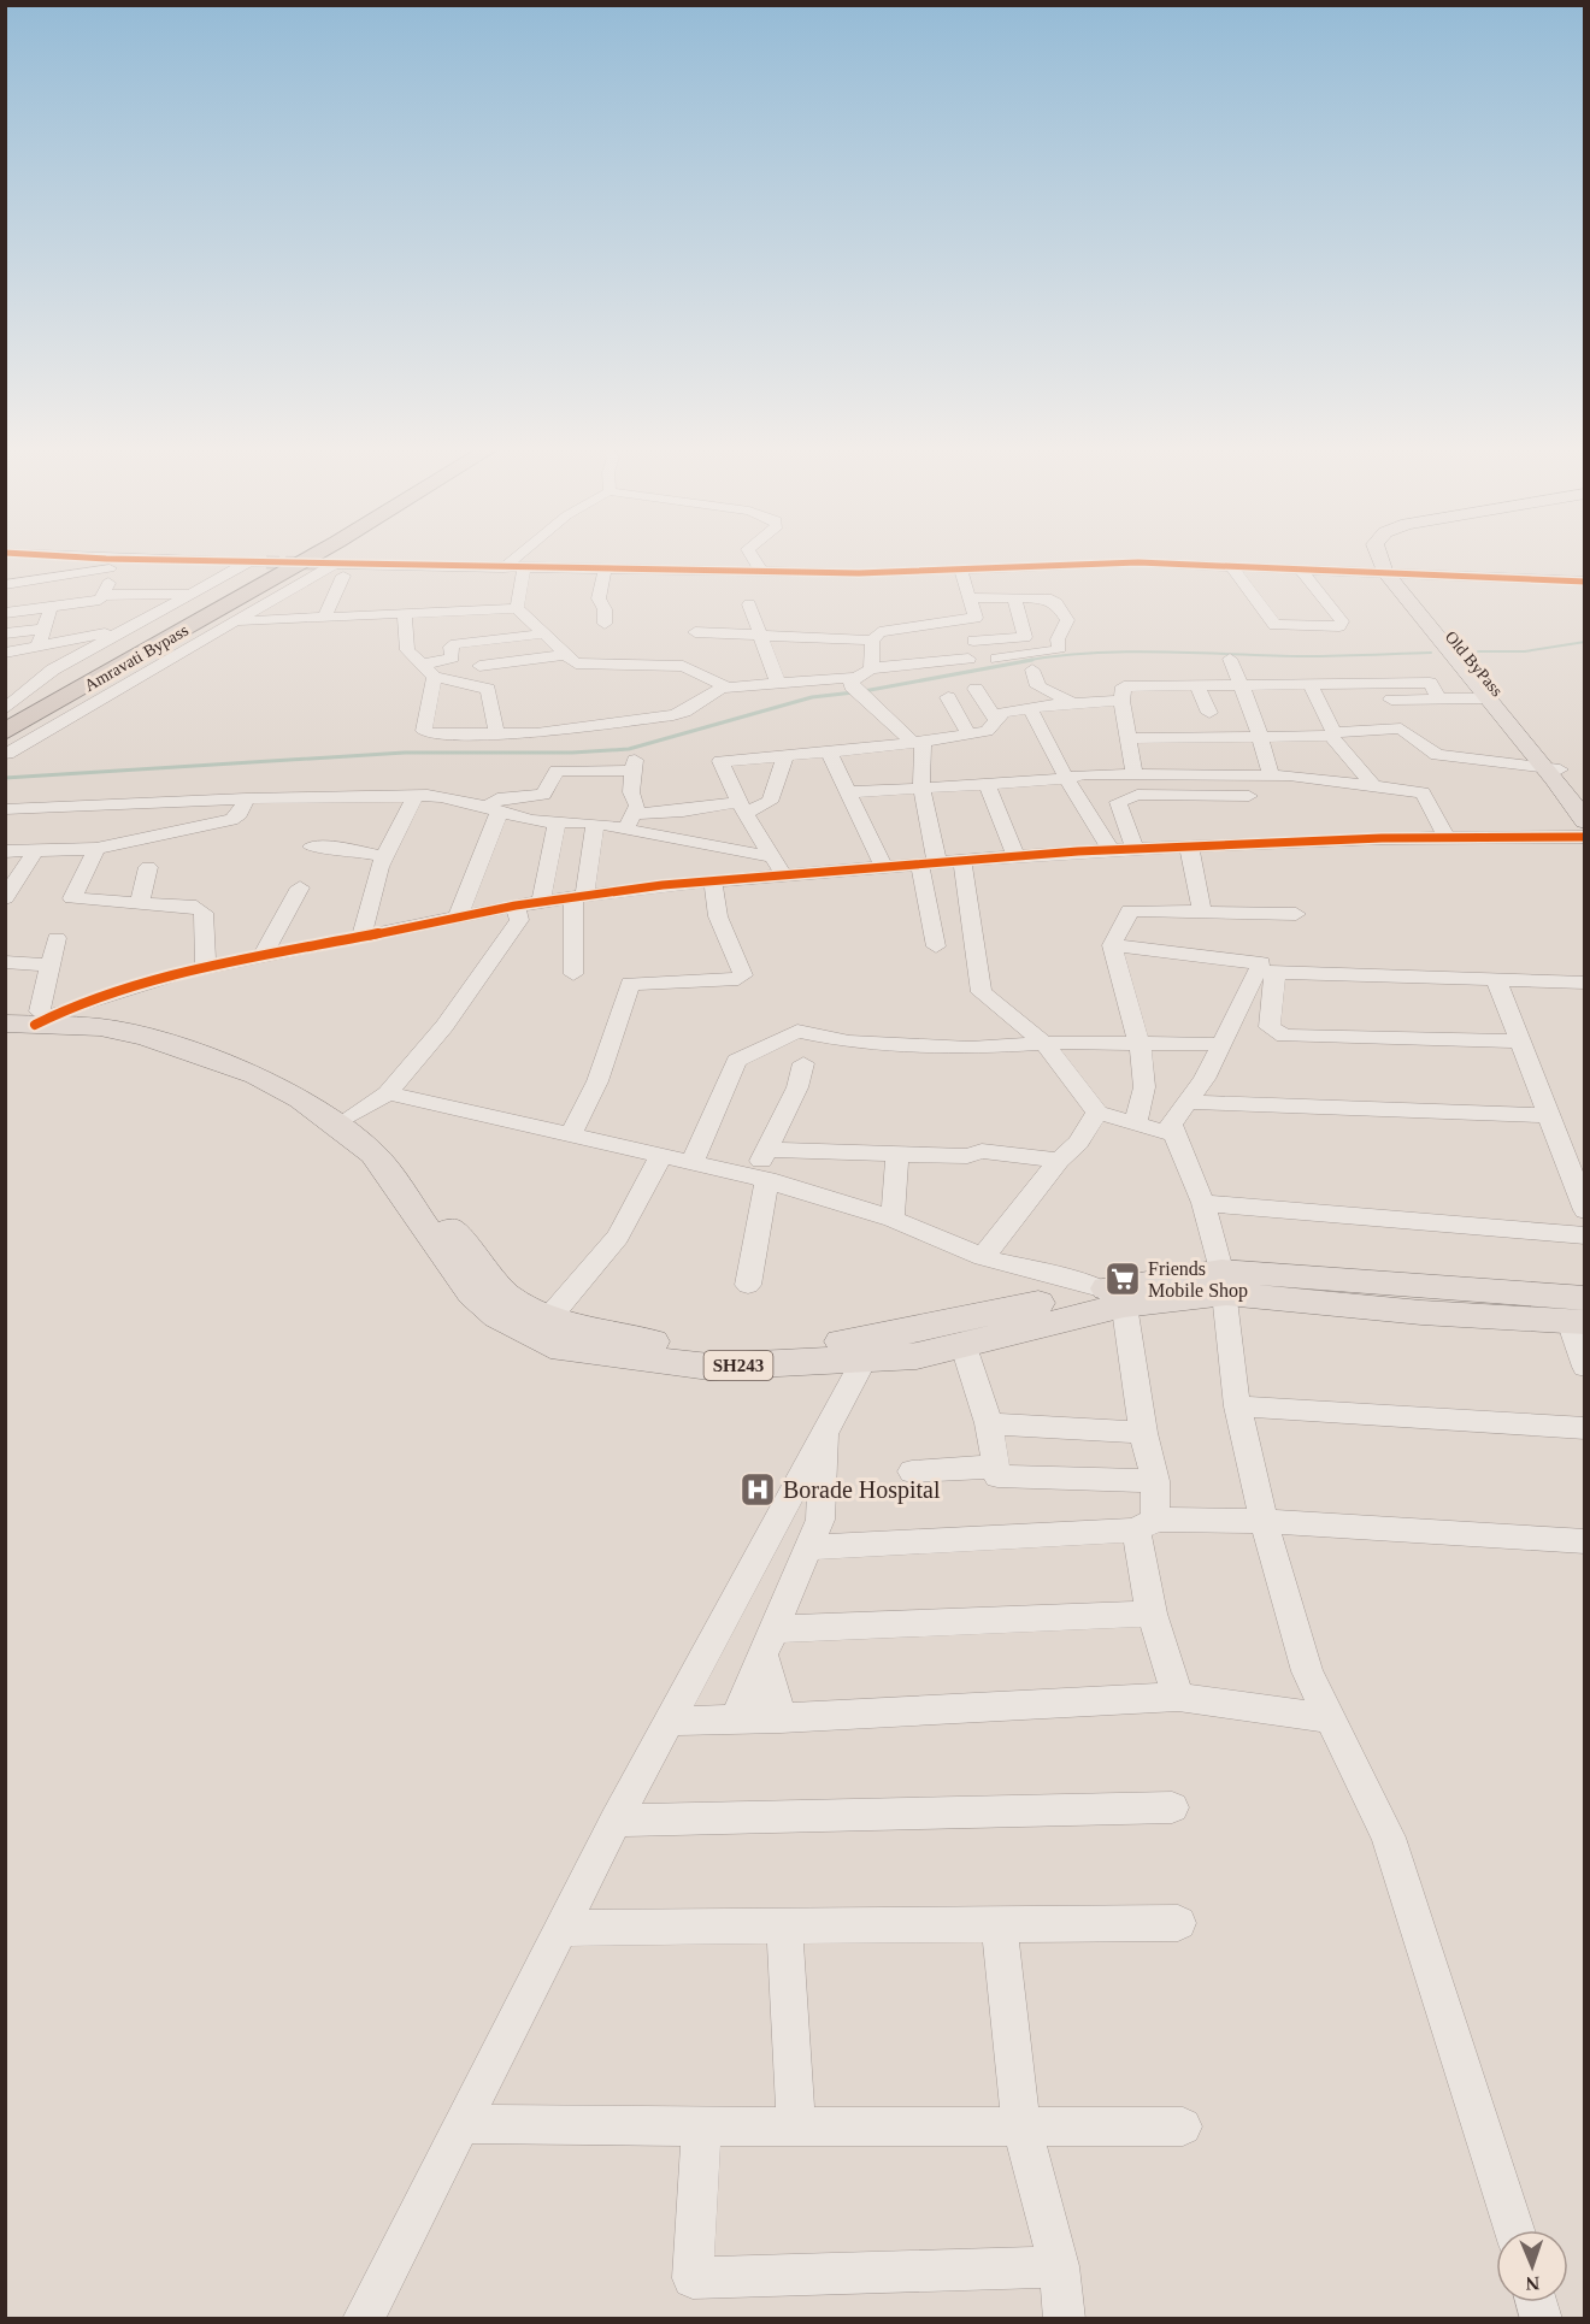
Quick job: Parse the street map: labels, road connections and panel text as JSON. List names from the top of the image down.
{
  "streets": {
    "highway": ["Amravati Bypass"],
    "main road": ["Old ByPass", "SH243"]
  },
  "places": {
    "supermarket": ["Friends Mobile Shop"],
    "hospital": ["Borade Hospital"]
  },
  "north": "bottom"
}
